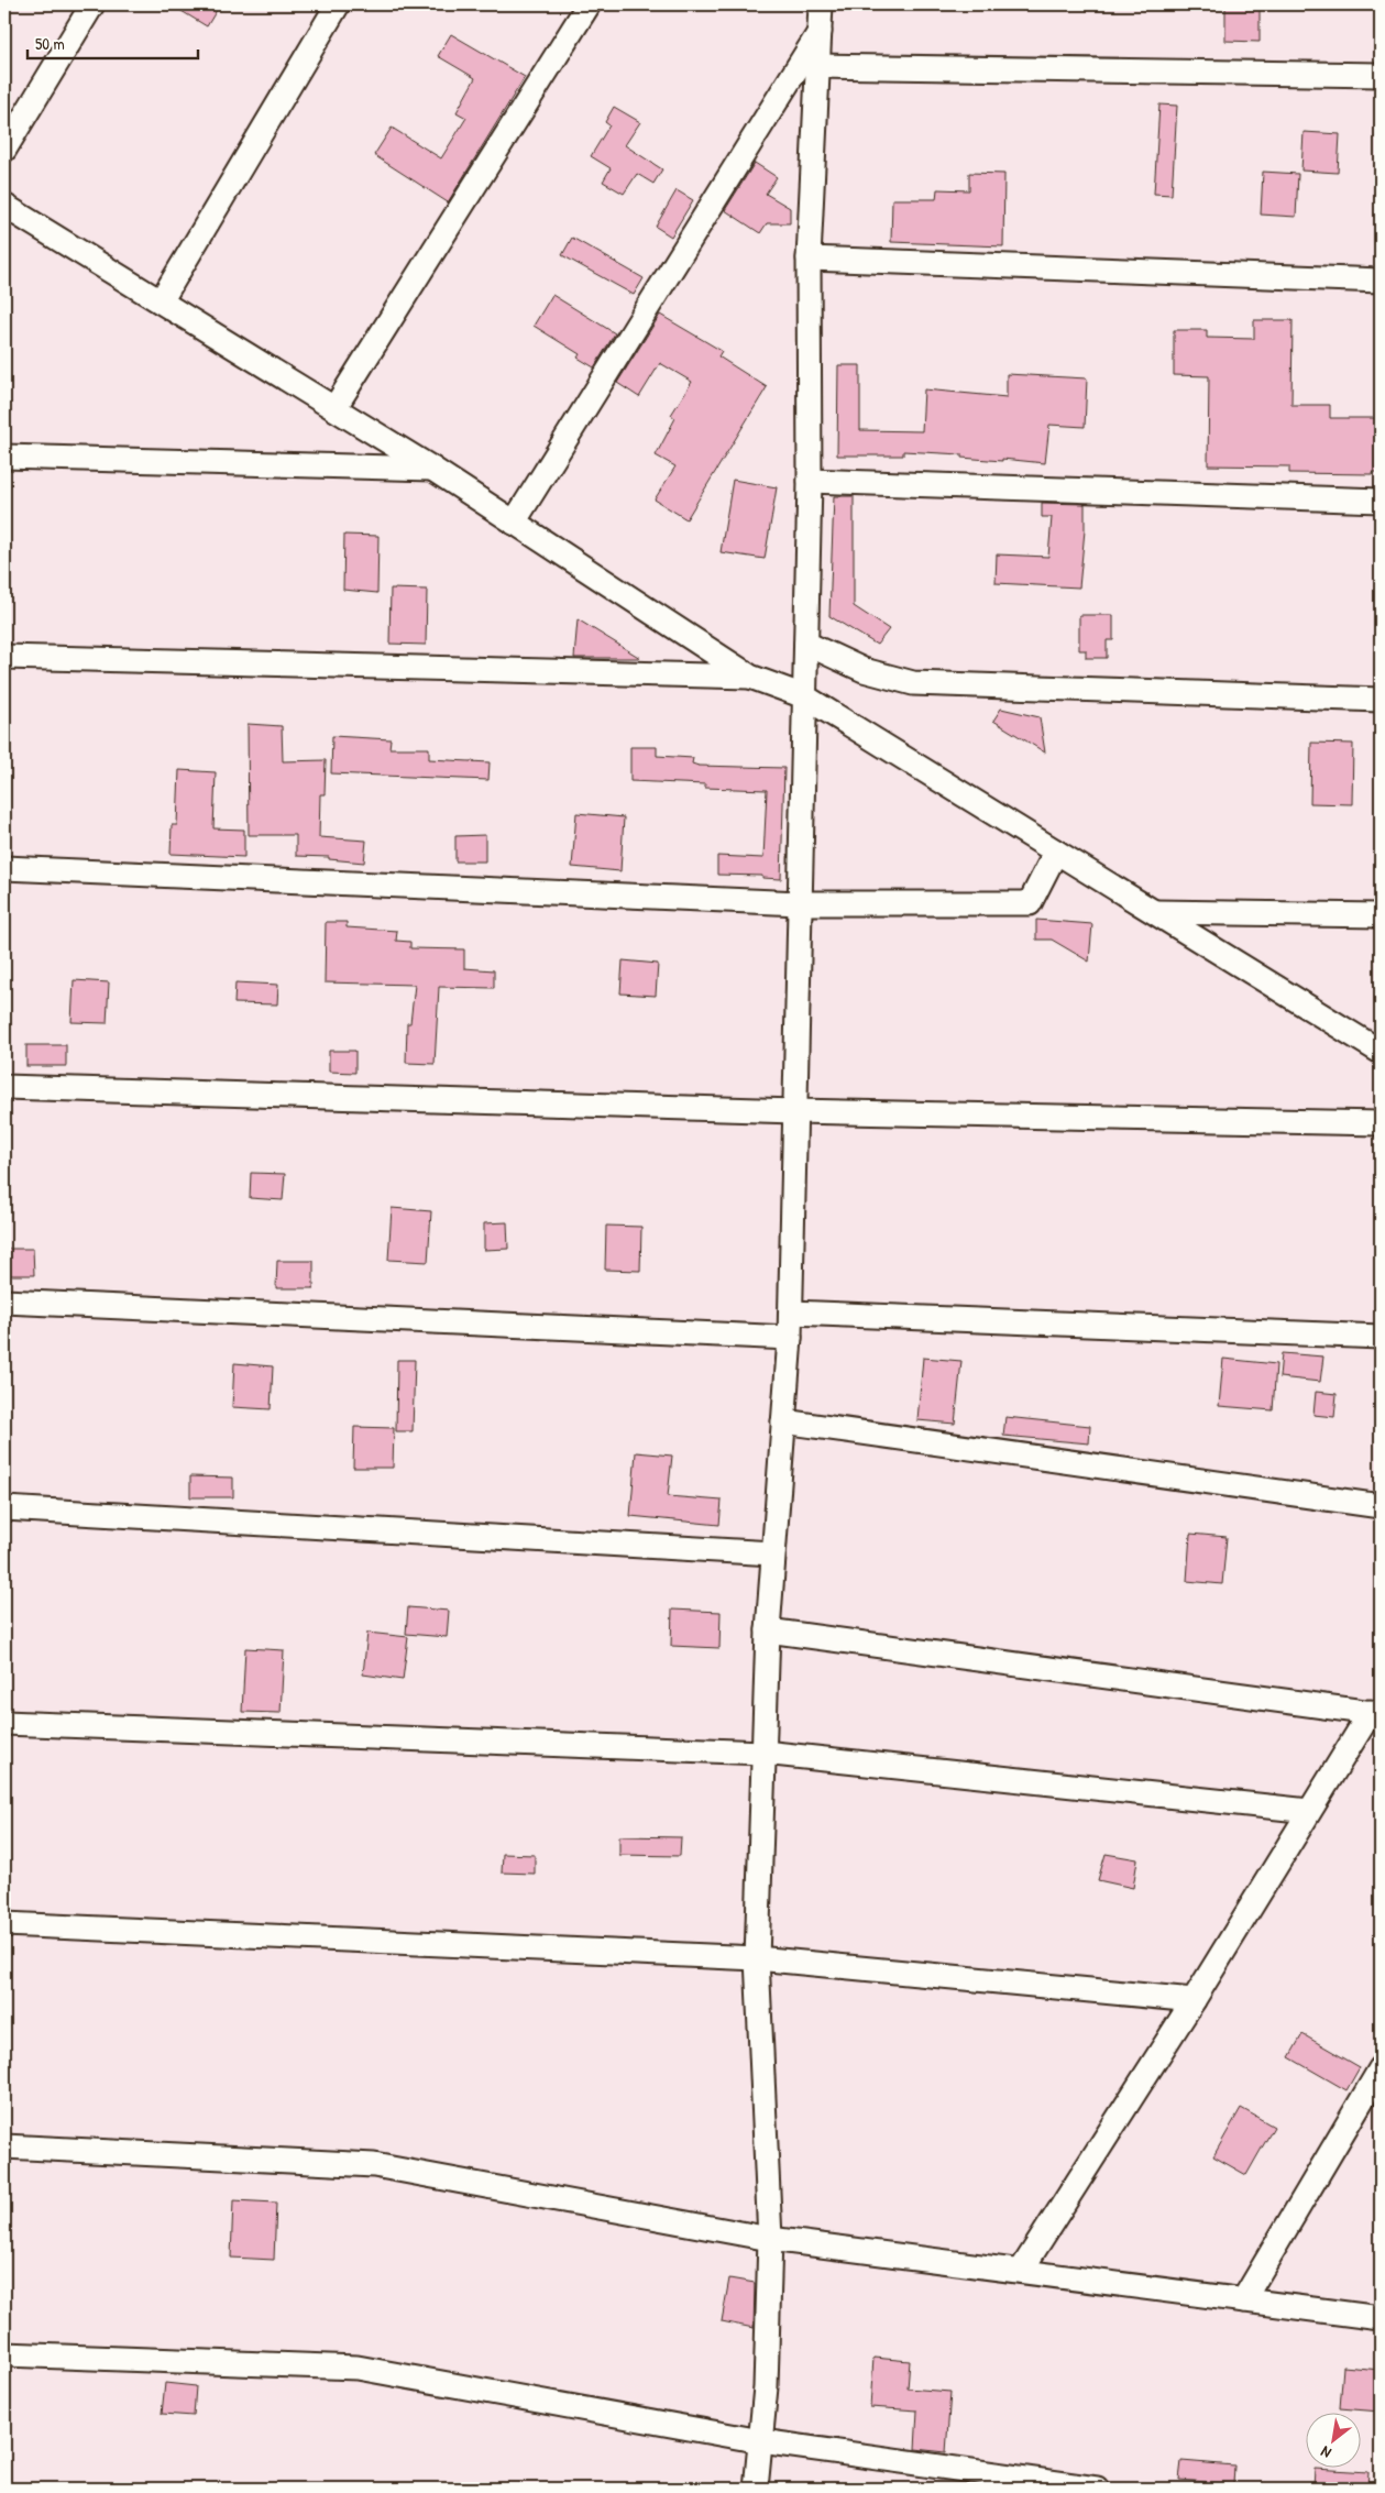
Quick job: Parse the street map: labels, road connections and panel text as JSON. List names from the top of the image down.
{
  "scale_bar": "50 m",
  "north": "bottom left"
}
